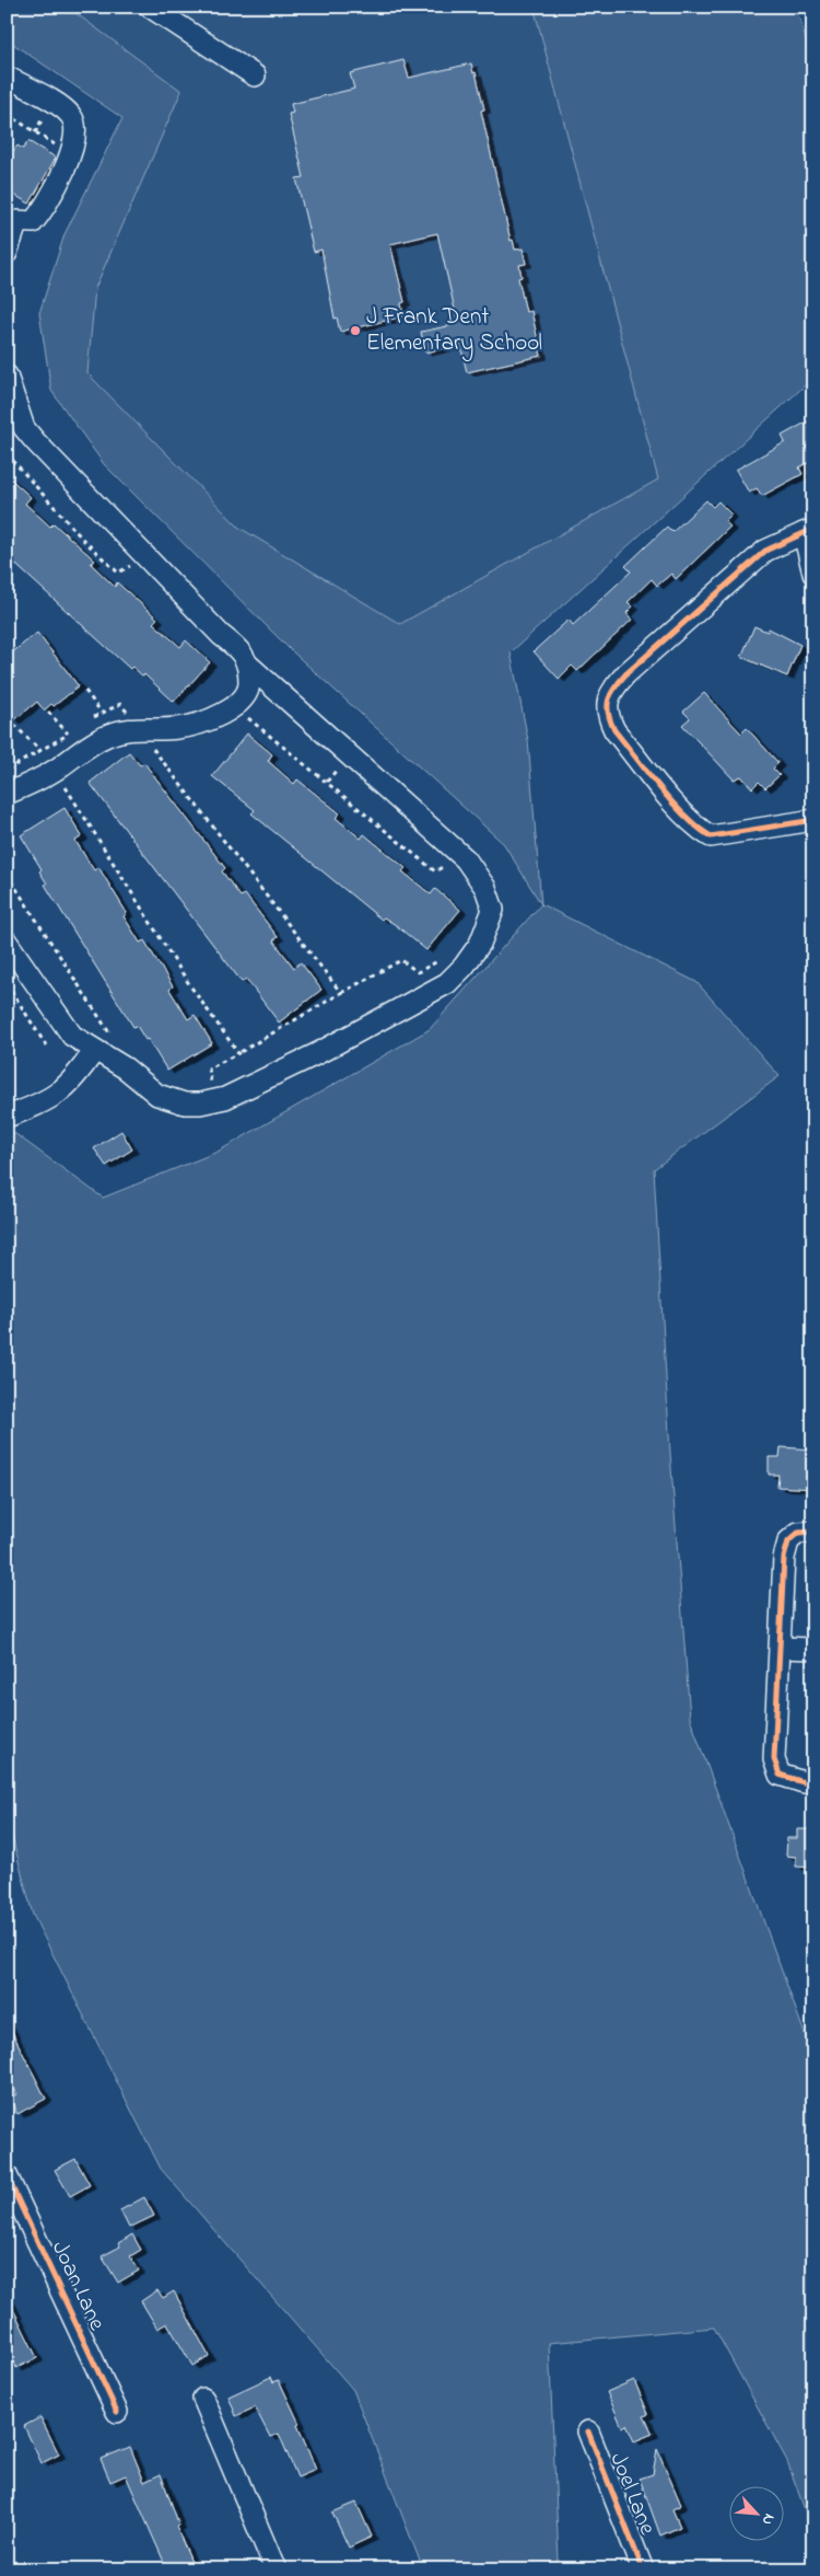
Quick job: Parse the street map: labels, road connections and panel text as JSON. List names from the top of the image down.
{
  "streets": {
    "street": ["Joan Lane", "Joel Lane"]
  },
  "places": ["J Frank Dent Elementary School"],
  "north": "bottom right"
}
